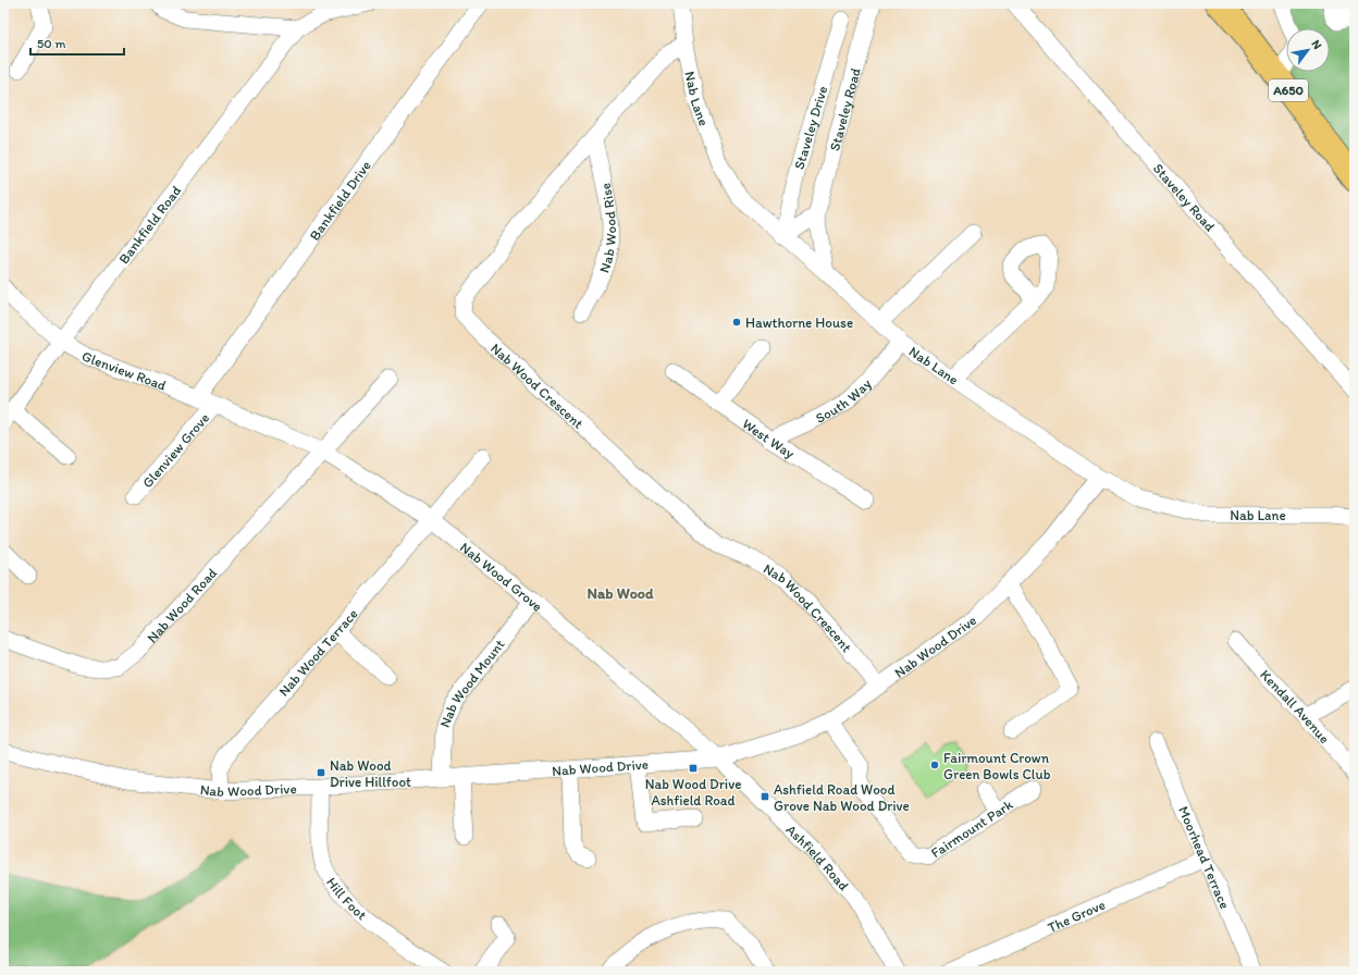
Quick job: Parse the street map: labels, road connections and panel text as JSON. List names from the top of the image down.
{
  "streets": {
    "highway": ["A650"],
    "street": [
      "Nab Lane",
      "Staveley Road",
      "Staveley Drive",
      "Bankfield Drive",
      "Bankfield Road",
      "Nab Wood Rise",
      "Glenview Road",
      "Nab Wood Crescent",
      "South Way",
      "West Way",
      "Glenview Grove",
      "Nab Wood Grove",
      "Nab Wood Road",
      "Nab Wood Drive",
      "Nab Wood Terrace",
      "Nab Wood Mount",
      "Kendall Avenue",
      "Fairmount Park",
      "Ashfield Road",
      "Moorhead Terrace",
      "Hill Foot",
      "The Grove"
    ]
  },
  "crossings": [
    ["Nab Lane", "Staveley Road"],
    ["Nab Lane", "Staveley Drive"],
    ["Nab Lane", "Nab Wood Crescent"],
    ["Nab Lane", "South Way"],
    ["Nab Lane", "Nab Wood Drive"],
    ["Bankfield Drive", "Glenview Road"],
    ["Bankfield Road", "Glenview Road"],
    ["Nab Wood Rise", "Nab Wood Crescent"],
    ["Glenview Road", "Glenview Grove"],
    ["Glenview Road", "Nab Wood Grove"],
    ["Nab Wood Crescent", "Nab Wood Drive"],
    ["South Way", "West Way"],
    ["Nab Wood Grove", "Nab Wood Road"],
    ["Nab Wood Grove", "Nab Wood Drive"],
    ["Nab Wood Grove", "Nab Wood Terrace"],
    ["Nab Wood Grove", "Nab Wood Mount"],
    ["Nab Wood Grove", "Ashfield Road"],
    ["Nab Wood Drive", "Nab Wood Terrace"],
    ["Nab Wood Drive", "Nab Wood Mount"],
    ["Nab Wood Drive", "Fairmount Park"],
    ["Nab Wood Drive", "Ashfield Road"],
    ["Nab Wood Drive", "Hill Foot"],
    ["Moorhead Terrace", "The Grove"]
  ],
  "districts": ["Nab Wood"],
  "places": {
    "other": ["Hawthorne House", "Fairmount Crown Green Bowls Club"],
    "transit": ["Nab Wood Drive Ashfield Road", "Nab Wood Drive Hillfoot", "Ashfield Road Wood Grove Nab Wood Drive"]
  },
  "scale_bar": "50 m",
  "north": "top right"
}
